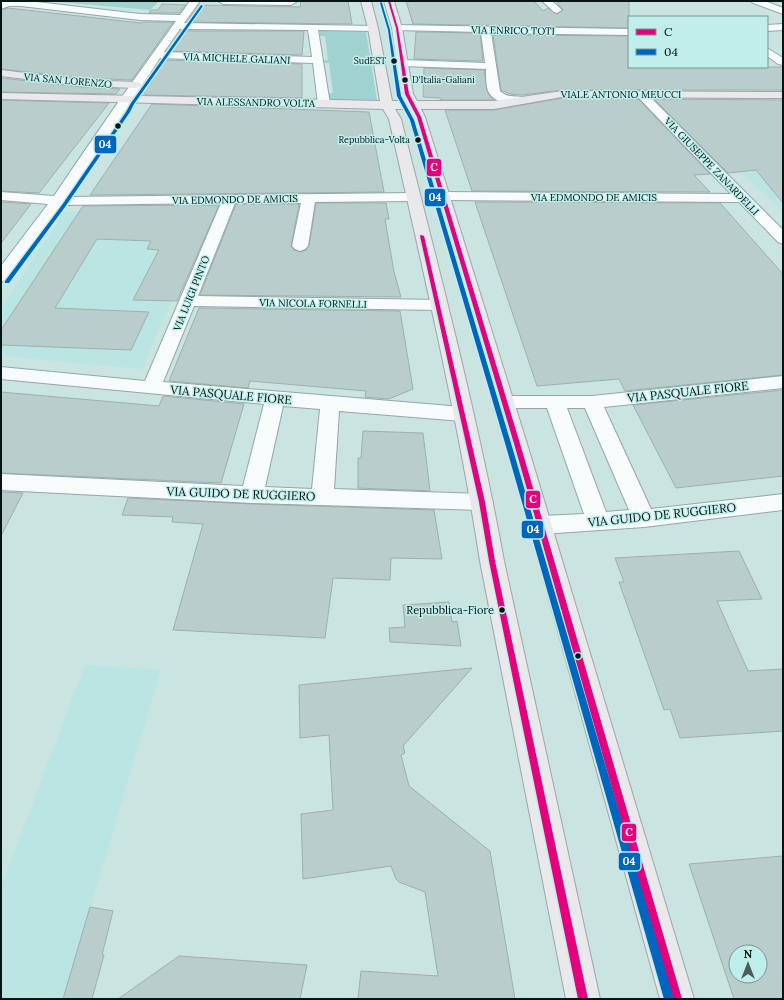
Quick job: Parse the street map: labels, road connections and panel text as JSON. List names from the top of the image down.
{
  "streets": {
    "main road": ["VIA SAN LORENZO", "VIALE ANTONIO MEUCCI", "VIA ALESSANDRO VOLTA"],
    "street": [
      "VIA ENRICO TOTI",
      "VIA MICHELE GALIANI",
      "VIA GIUSEPPE ZANARDELLI",
      "VIA EDMONDO DE AMICIS",
      "VIA LUIGI PINTO",
      "VIA NICOLA FORNELLI",
      "VIA PASQUALE FIORE",
      "VIA GUIDO DE RUGGIERO"
    ]
  },
  "crossings": [
    ["VIALE ANTONIO MEUCCI", "VIA ALESSANDRO VOLTA"],
    ["VIALE ANTONIO MEUCCI", "VIA GIUSEPPE ZANARDELLI"],
    ["VIA GIUSEPPE ZANARDELLI", "VIA EDMONDO DE AMICIS"],
    ["VIA EDMONDO DE AMICIS", "VIA LUIGI PINTO"],
    ["VIA LUIGI PINTO", "VIA NICOLA FORNELLI"],
    ["VIA LUIGI PINTO", "VIA PASQUALE FIORE"]
  ],
  "places": [
    "SudEST",
    "D'Italia-Galiani",
    "Repubblica-Volta",
    "Repubblica-Fiore"
  ],
  "lines": ["transit line C", "transit line 04"],
  "legend": ["C", "04"],
  "north": "top"
}
